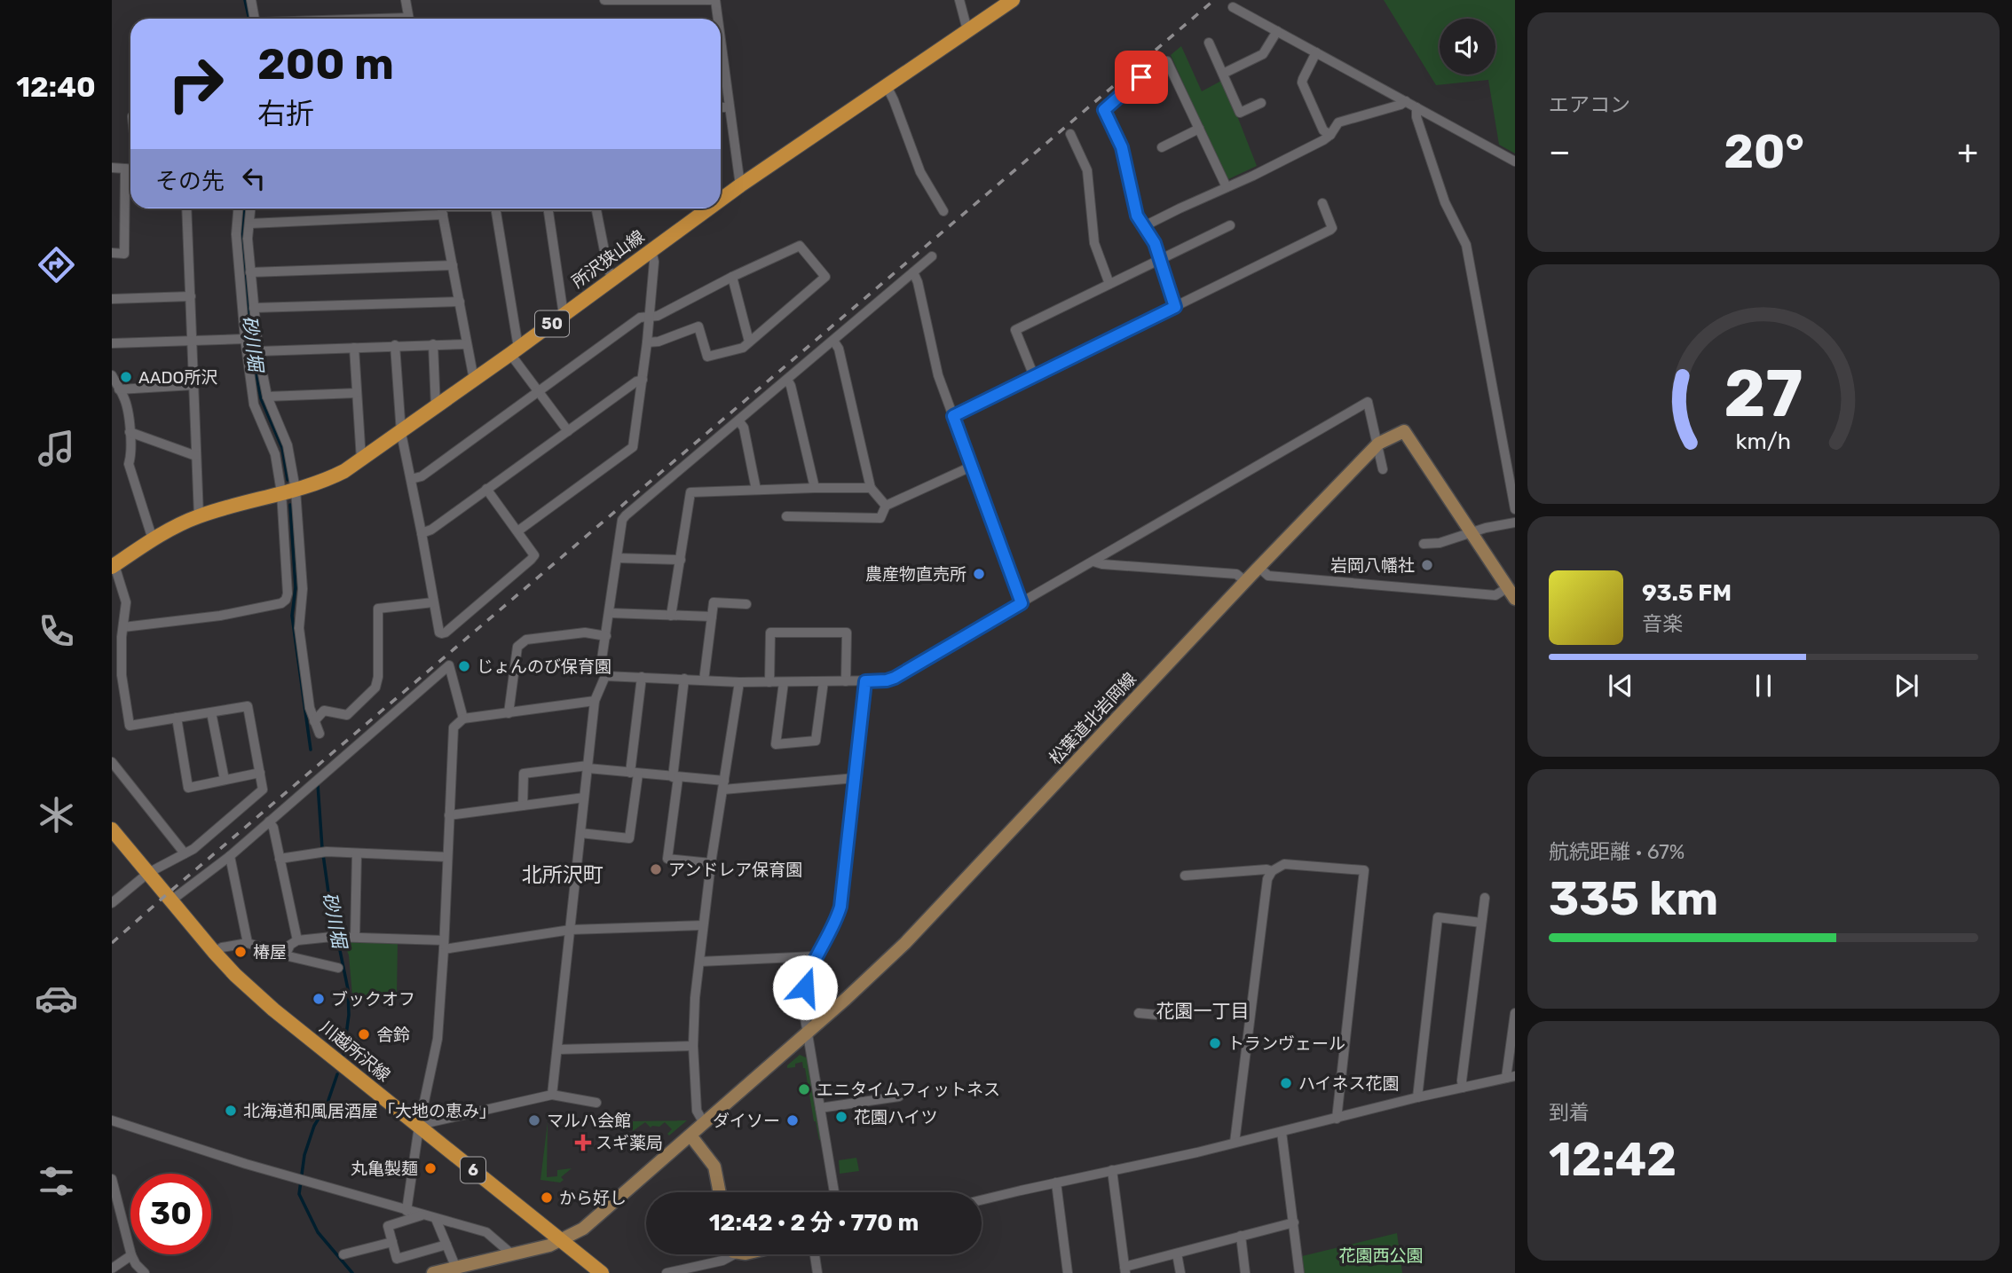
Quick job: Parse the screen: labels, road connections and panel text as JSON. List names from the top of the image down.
{
  "streets": {
    "main road": [
      "所沢狭山線",
      "50",
      "川越所沢線",
      "6"
    ],
    "street": ["松葉道北岩岡線"]
  },
  "crossings": [
    ["松葉道北岩岡線", "川越所沢線"]
  ],
  "districts": ["北所沢町", "花園一丁目"],
  "water": ["砂川堀"],
  "parks": ["花園西公園"],
  "places": {
    "other": [
      "AADO所沢",
      "岩岡八幡社",
      "農産物直売所",
      "じょんのび保育園",
      "アンドレア保育園",
      "椿屋",
      "ブックオフ",
      "舎鈴",
      "トランヴェール",
      "ハイネス花園",
      "エニタイムフィットネス",
      "北海道和風居酒屋「大地の恵み」",
      "花園ハイツ",
      "マルハ会館",
      "ダイソー",
      "丸亀製麺",
      "から好し"
    ],
    "health": ["スギ薬局"]
  },
  "page": {
    "tabs": "12:40",
    "tile": [
      "エアコン",
      ["航続距離 · 67%", "335 km"],
      ["到着", "12:42"]
    ],
    "turn": ["200 m", "右折"],
    "heat": ["−", "20°", "+"],
    "then": "その先",
    "song": ["93.5 FM", "音楽"],
    "limit": "30",
    "trip": "12:42 · 2 分 · 770 m",
    "gauge": ["27", "km/h"]
  }
}
